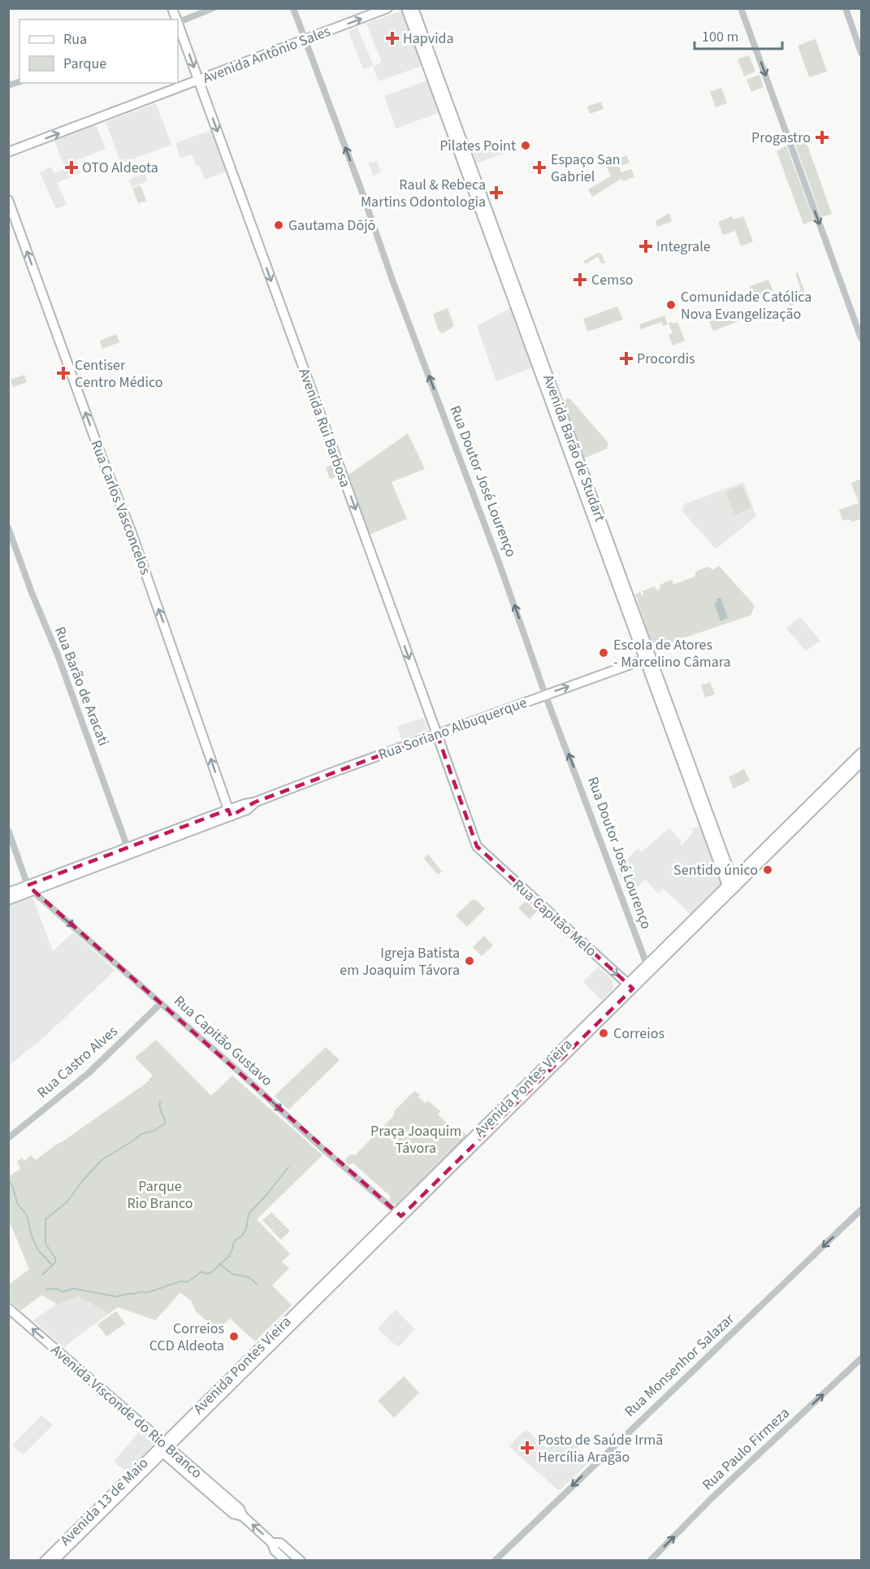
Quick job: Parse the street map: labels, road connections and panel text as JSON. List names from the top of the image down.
{
  "streets": {
    "main road": [
      "Avenida Antônio Sales",
      "Avenida Rui Barbosa",
      "Avenida Barão de Studart",
      "Rua Carlos Vasconcelos",
      "Rua Soriano Albuquerque",
      "Rua Capitão Melo",
      "Avenida Pontes Vieira",
      "Avenida Visconde do Rio Branco",
      "Avenida 13 de Maio"
    ],
    "street": [
      "Rua Doutor José Lourenço",
      "Rua Barão de Aracati",
      "Rua Capitão Gustavo",
      "Rua Castro Alves",
      "Rua Monsenhor Salazar",
      "Rua Paulo Firmeza"
    ]
  },
  "crossings": [
    ["Avenida Antônio Sales", "Avenida Rui Barbosa"],
    ["Avenida Antônio Sales", "Rua Doutor José Lourenço"],
    ["Avenida Rui Barbosa", "Rua Soriano Albuquerque"],
    ["Avenida Rui Barbosa", "Rua Capitão Melo"],
    ["Avenida Barão de Studart", "Rua Soriano Albuquerque"],
    ["Avenida Barão de Studart", "Avenida Pontes Vieira"],
    ["Rua Doutor José Lourenço", "Rua Soriano Albuquerque"],
    ["Rua Doutor José Lourenço", "Avenida Pontes Vieira"],
    ["Rua Carlos Vasconcelos", "Rua Soriano Albuquerque"],
    ["Rua Barão de Aracati", "Rua Soriano Albuquerque"],
    ["Rua Soriano Albuquerque", "Rua Capitão Gustavo"],
    ["Rua Capitão Melo", "Avenida Pontes Vieira"],
    ["Rua Capitão Gustavo", "Rua Castro Alves"],
    ["Rua Capitão Gustavo", "Avenida Pontes Vieira"],
    ["Avenida Pontes Vieira", "Avenida Visconde do Rio Branco"],
    ["Avenida Pontes Vieira", "Avenida 13 de Maio"],
    ["Avenida Visconde do Rio Branco", "Avenida 13 de Maio"]
  ],
  "one_way": [
    "Avenida Antônio Sales",
    "Avenida Rui Barbosa",
    "Rua Doutor José Lourenço",
    "Rua Carlos Vasconcelos",
    "Rua Capitão Melo",
    "Rua Capitão Gustavo",
    "Rua Monsenhor Salazar",
    "Avenida Visconde do Rio Branco",
    "Rua Paulo Firmeza"
  ],
  "parks": ["Praça Joaquim Távora", "Parque Rio Branco"],
  "places": {
    "health": [
      "Hapvida",
      "Progastro",
      "OTO Aldeota",
      "Espaço San Gabriel",
      "Raul & Rebeca Martins Odontologia",
      "Integrale",
      "Cemso",
      "Procordis",
      "Centiser Centro Médico",
      "Posto de Saúde Irmã Hercília Aragão"
    ],
    "other": [
      "Pilates Point",
      "Gautama Dōjō",
      "Comunidade Católica Nova Evangelização",
      "Escola de Atores - Marcelino Câmara",
      "Sentido único",
      "Igreja Batista em Joaquim Távora",
      "Correios",
      "Correios CCD Aldeota"
    ]
  },
  "legend": ["Rua", "Parque"],
  "scale_bar": "100 m"
}
